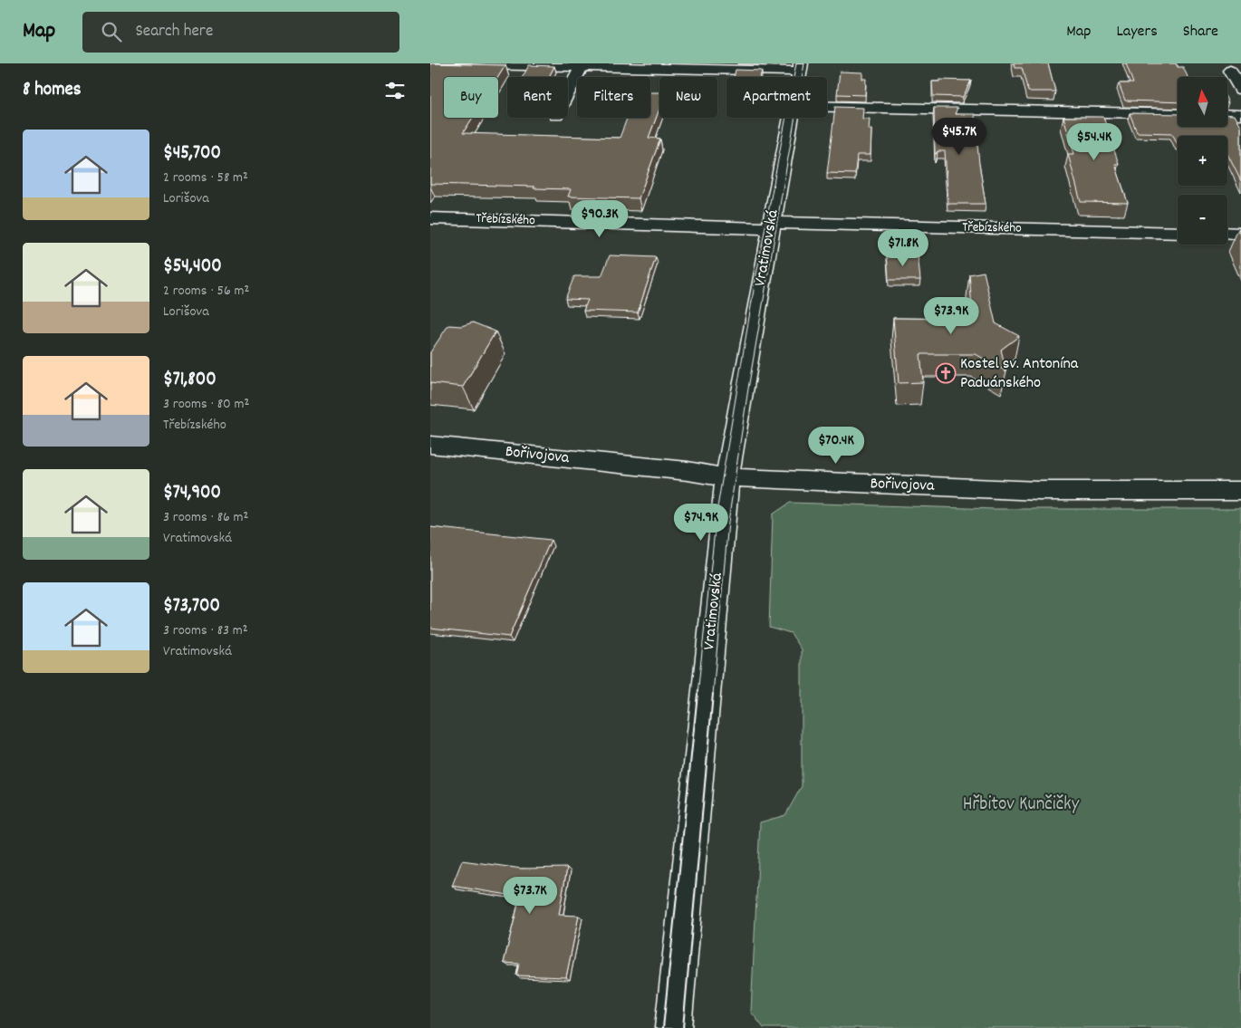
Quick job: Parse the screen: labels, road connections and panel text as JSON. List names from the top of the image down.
{
  "streets": {
    "street": ["Třebízského", "Vratimovská", "Bořivojova"]
  },
  "crossings": [
    ["Třebízského", "Vratimovská"],
    ["Vratimovská", "Bořivojova"]
  ],
  "parks": ["Hřbitov Kunčičky"],
  "places": {
    "church": ["Kostel sv. Antonína Paduánského"]
  },
  "north": "top",
  "page": {
    "header": "Map",
    "search": "Search here",
    "nav": ["Map", "Layers", "Share"],
    "heading": "8 homes",
    "map_buttons": ["+", "−"],
    "chip": [
      "Buy",
      "Rent",
      "Filters",
      "New",
      "Apartment"
    ],
    "list": [
      {
        "name": "$45,700",
        "note": "2 rooms · 58 m² · Lorišova"
      },
      {
        "name": "$54,400",
        "note": "2 rooms · 56 m² · Lorišova"
      },
      {
        "name": "$71,800",
        "note": "3 rooms · 80 m² · Třebízského"
      },
      {
        "name": "$74,900",
        "note": "3 rooms · 86 m² · Vratimovská"
      },
      {
        "name": "$73,700",
        "note": "3 rooms · 83 m² · Vratimovská"
      }
    ],
    "price": [
      "$45.7K",
      "$54.4K",
      "$90.3K",
      "$71.8K",
      "$73.9K",
      "$70.4K",
      "$74.9K",
      "$73.7K"
    ]
  }
}
